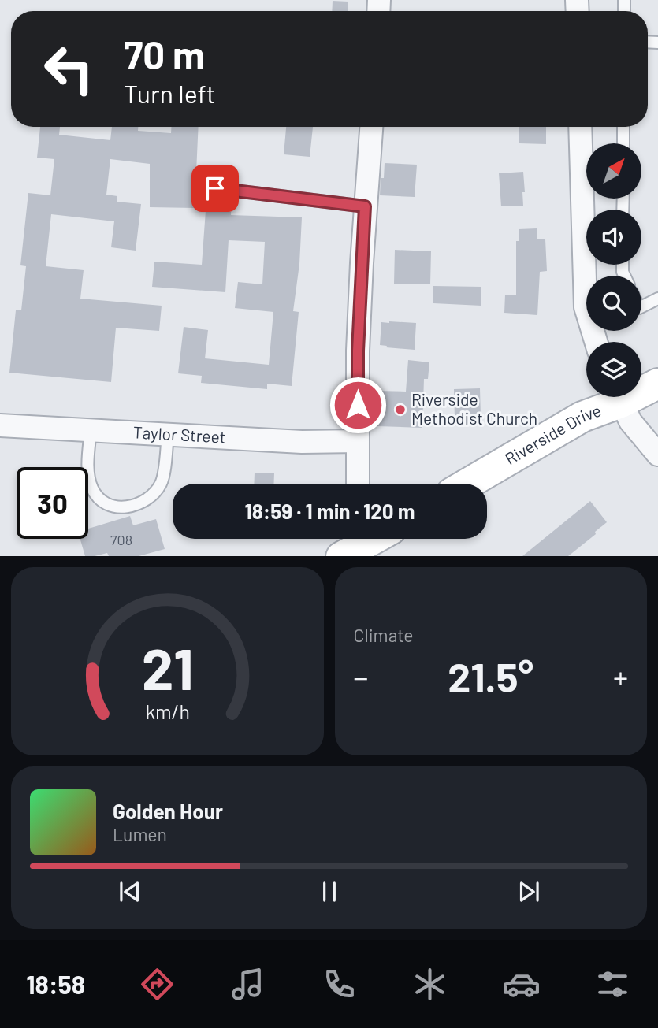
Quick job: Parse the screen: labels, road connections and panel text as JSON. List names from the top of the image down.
{
  "streets": {
    "street": ["Taylor Street", "Riverside Drive"]
  },
  "places": ["Riverside Methodist Church"],
  "house_numbers": ["708"],
  "north": "top right",
  "page": {
    "turn": ["70 m", "Turn left"],
    "limit": "30",
    "trip": "18:59 · 1 min · 120 m",
    "tile": "Climate",
    "heat": ["−", "21.5°", "+"],
    "song": ["Golden Hour", "Lumen"],
    "tabs": "18:58",
    "gauge": ["21", "km/h"]
  }
}
